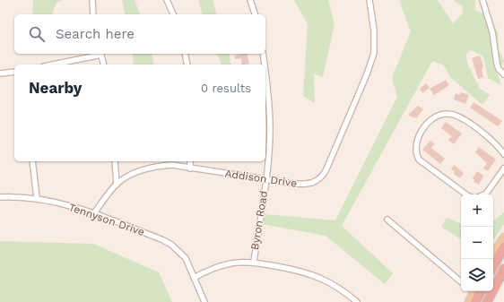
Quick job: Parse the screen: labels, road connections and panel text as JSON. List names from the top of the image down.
{
  "streets": {
    "street": ["Addison Drive", "Tennyson Drive", "Byron Road"]
  },
  "crossings": [
    ["Addison Drive", "Tennyson Drive"],
    ["Addison Drive", "Byron Road"]
  ],
  "page": {
    "search": "Search here",
    "heading": ["Nearby", "0 results"],
    "map_buttons": ["+", "−"]
  }
}
